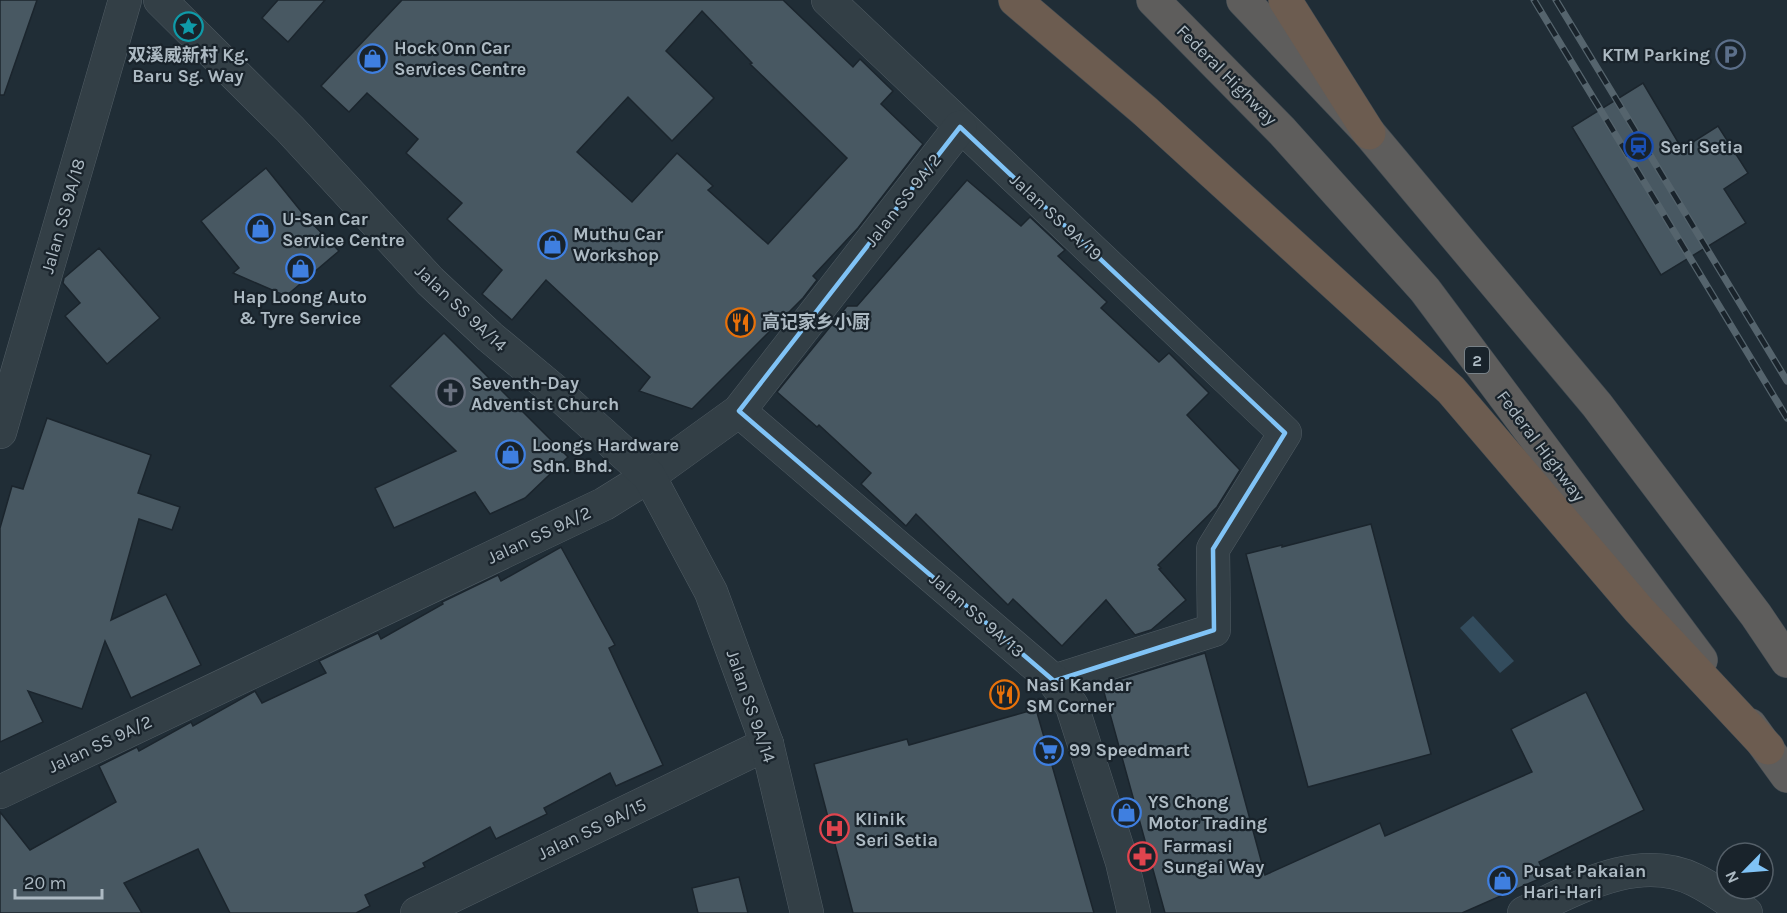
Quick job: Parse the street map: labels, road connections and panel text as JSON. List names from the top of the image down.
{
  "streets": {
    "highway": ["Federal Highway", "2"],
    "street": [
      "Jalan SS 9A/2",
      "Jalan SS 9A/18",
      "Jalan SS 9A/19",
      "Jalan SS 9A/14",
      "Jalan SS 9A/13",
      "Jalan SS 9A/15"
    ]
  },
  "crossings": [
    ["Jalan SS 9A/2", "Jalan SS 9A/19"],
    ["Jalan SS 9A/2", "Jalan SS 9A/14"],
    ["Jalan SS 9A/2", "Jalan SS 9A/13"],
    ["Jalan SS 9A/19", "Jalan SS 9A/13"],
    ["Jalan SS 9A/14", "Jalan SS 9A/15"]
  ],
  "places": {
    "place": ["双溪威新村 Kg. Baru Sg. Way"],
    "parking": ["KTM Parking"],
    "shop": [
      "Hock Onn Car Services Centre",
      "U-San Car Service Centre",
      "Muthu Car Workshop",
      "Hap Loong Auto & Tyre Service",
      "Loongs Hardware Sdn. Bhd.",
      "YS Chong Motor Trading",
      "Pusat Pakaian Hari-Hari"
    ],
    "station": ["Seri Setia"],
    "restaurant": ["高记家乡小厨", "Nasi Kandar SM Corner"],
    "church": ["Seventh-Day Adventist Church"],
    "supermarket": ["99 Speedmart"],
    "hospital": ["Klinik Seri Setia"],
    "pharmacy": ["Farmasi Sungai Way"]
  },
  "scale_bar": "20 m",
  "north": "bottom left"
}
